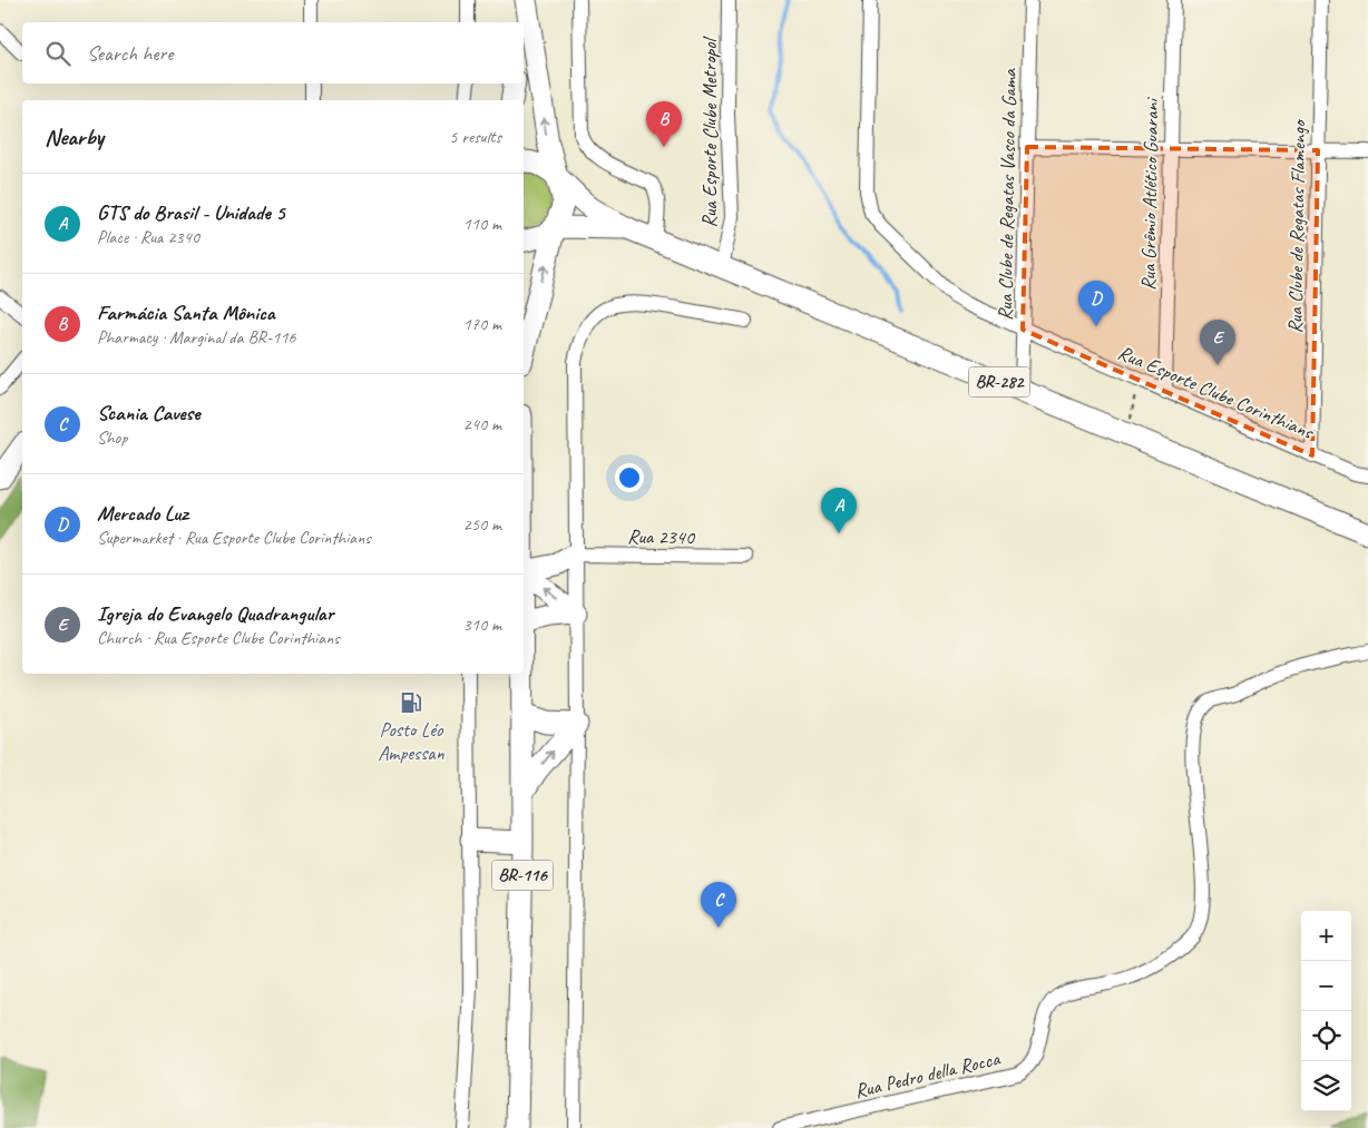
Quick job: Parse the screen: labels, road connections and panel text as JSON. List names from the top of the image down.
{
  "streets": {
    "highway": ["BR-282", "BR-116"],
    "street": [
      "Rua Esporte Clube Metropol",
      "Rua Clube de Regatas Vasco da Gama",
      "Rua Grêmio Atlético Guarani",
      "Rua Clube de Regatas Flamengo",
      "Rua Esporte Clube Corinthians",
      "Rua 2340",
      "Rua Pedro della Rocca"
    ]
  },
  "crossings": [
    ["Rua Esporte Clube Metropol", "BR-282"],
    ["Rua Clube de Regatas Vasco da Gama", "BR-282"],
    ["Rua Clube de Regatas Vasco da Gama", "Rua Esporte Clube Corinthians"],
    ["Rua Grêmio Atlético Guarani", "Rua Esporte Clube Corinthians"],
    ["Rua Clube de Regatas Flamengo", "Rua Esporte Clube Corinthians"]
  ],
  "places": {
    "fuel station": ["Posto Léo Ampessan"]
  },
  "page": {
    "search": "Search here",
    "heading": ["Nearby", "5 results"],
    "pins": [
      "B",
      "D",
      "E",
      "A",
      "C"
    ],
    "list": [
      {
        "mark": "A",
        "name": "GTS do Brasil - Unidade 5",
        "note": "Place · Rua 2340",
        "value": "110 m"
      },
      {
        "mark": "B",
        "name": "Farmácia Santa Mônica",
        "note": "Pharmacy · Marginal da BR-116",
        "value": "170 m"
      },
      {
        "mark": "C",
        "name": "Scania Cavese",
        "note": "Shop",
        "value": "240 m"
      },
      {
        "mark": "D",
        "name": "Mercado Luz",
        "note": "Supermarket · Rua Esporte Clube Corinthians",
        "value": "250 m"
      },
      {
        "mark": "E",
        "name": "Igreja do Evangelo Quadrangular",
        "note": "Church · Rua Esporte Clube Corinthians",
        "value": "310 m"
      }
    ],
    "map_buttons": ["+", "−"]
  }
}
